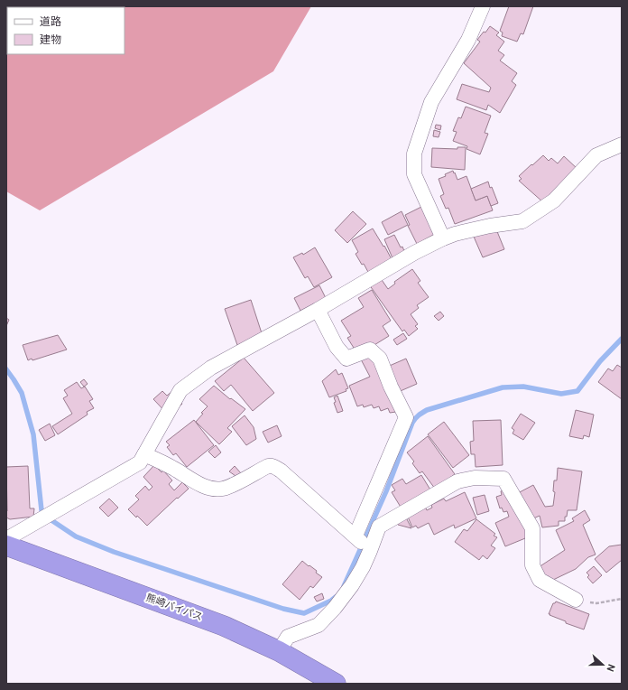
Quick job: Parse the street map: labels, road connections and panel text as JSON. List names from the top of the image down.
{
  "streets": {
    "highway": ["熊崎バイパス"]
  },
  "legend": ["道路", "建物"],
  "north": "right"
}
